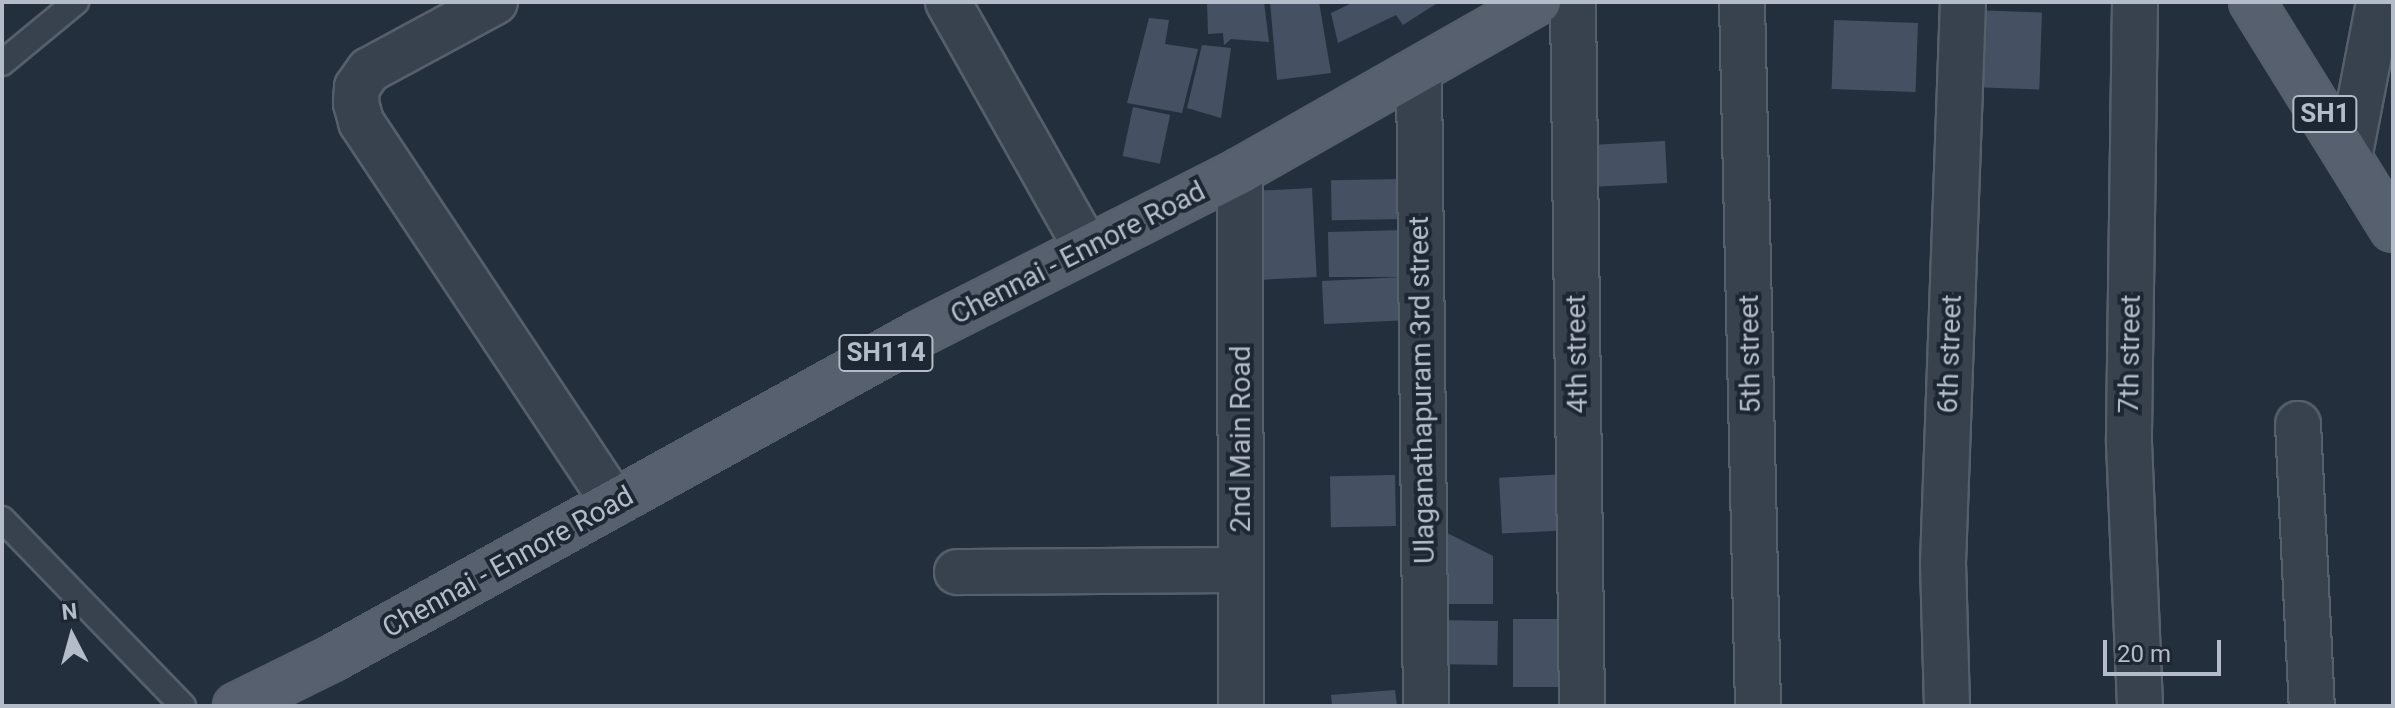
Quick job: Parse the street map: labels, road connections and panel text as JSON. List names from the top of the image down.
{
  "streets": {
    "main road": ["SH1", "Chennai - Ennore Road", "SH114"],
    "street": [
      "4th street",
      "5th street",
      "6th street",
      "7th street",
      "Ulaganathapuram 3rd street",
      "2nd Main Road"
    ]
  },
  "crossings": [
    ["Chennai - Ennore Road", "Ulaganathapuram 3rd street"],
    ["Chennai - Ennore Road", "2nd Main Road"]
  ],
  "scale_bar": "20 m",
  "north": "top"
}
